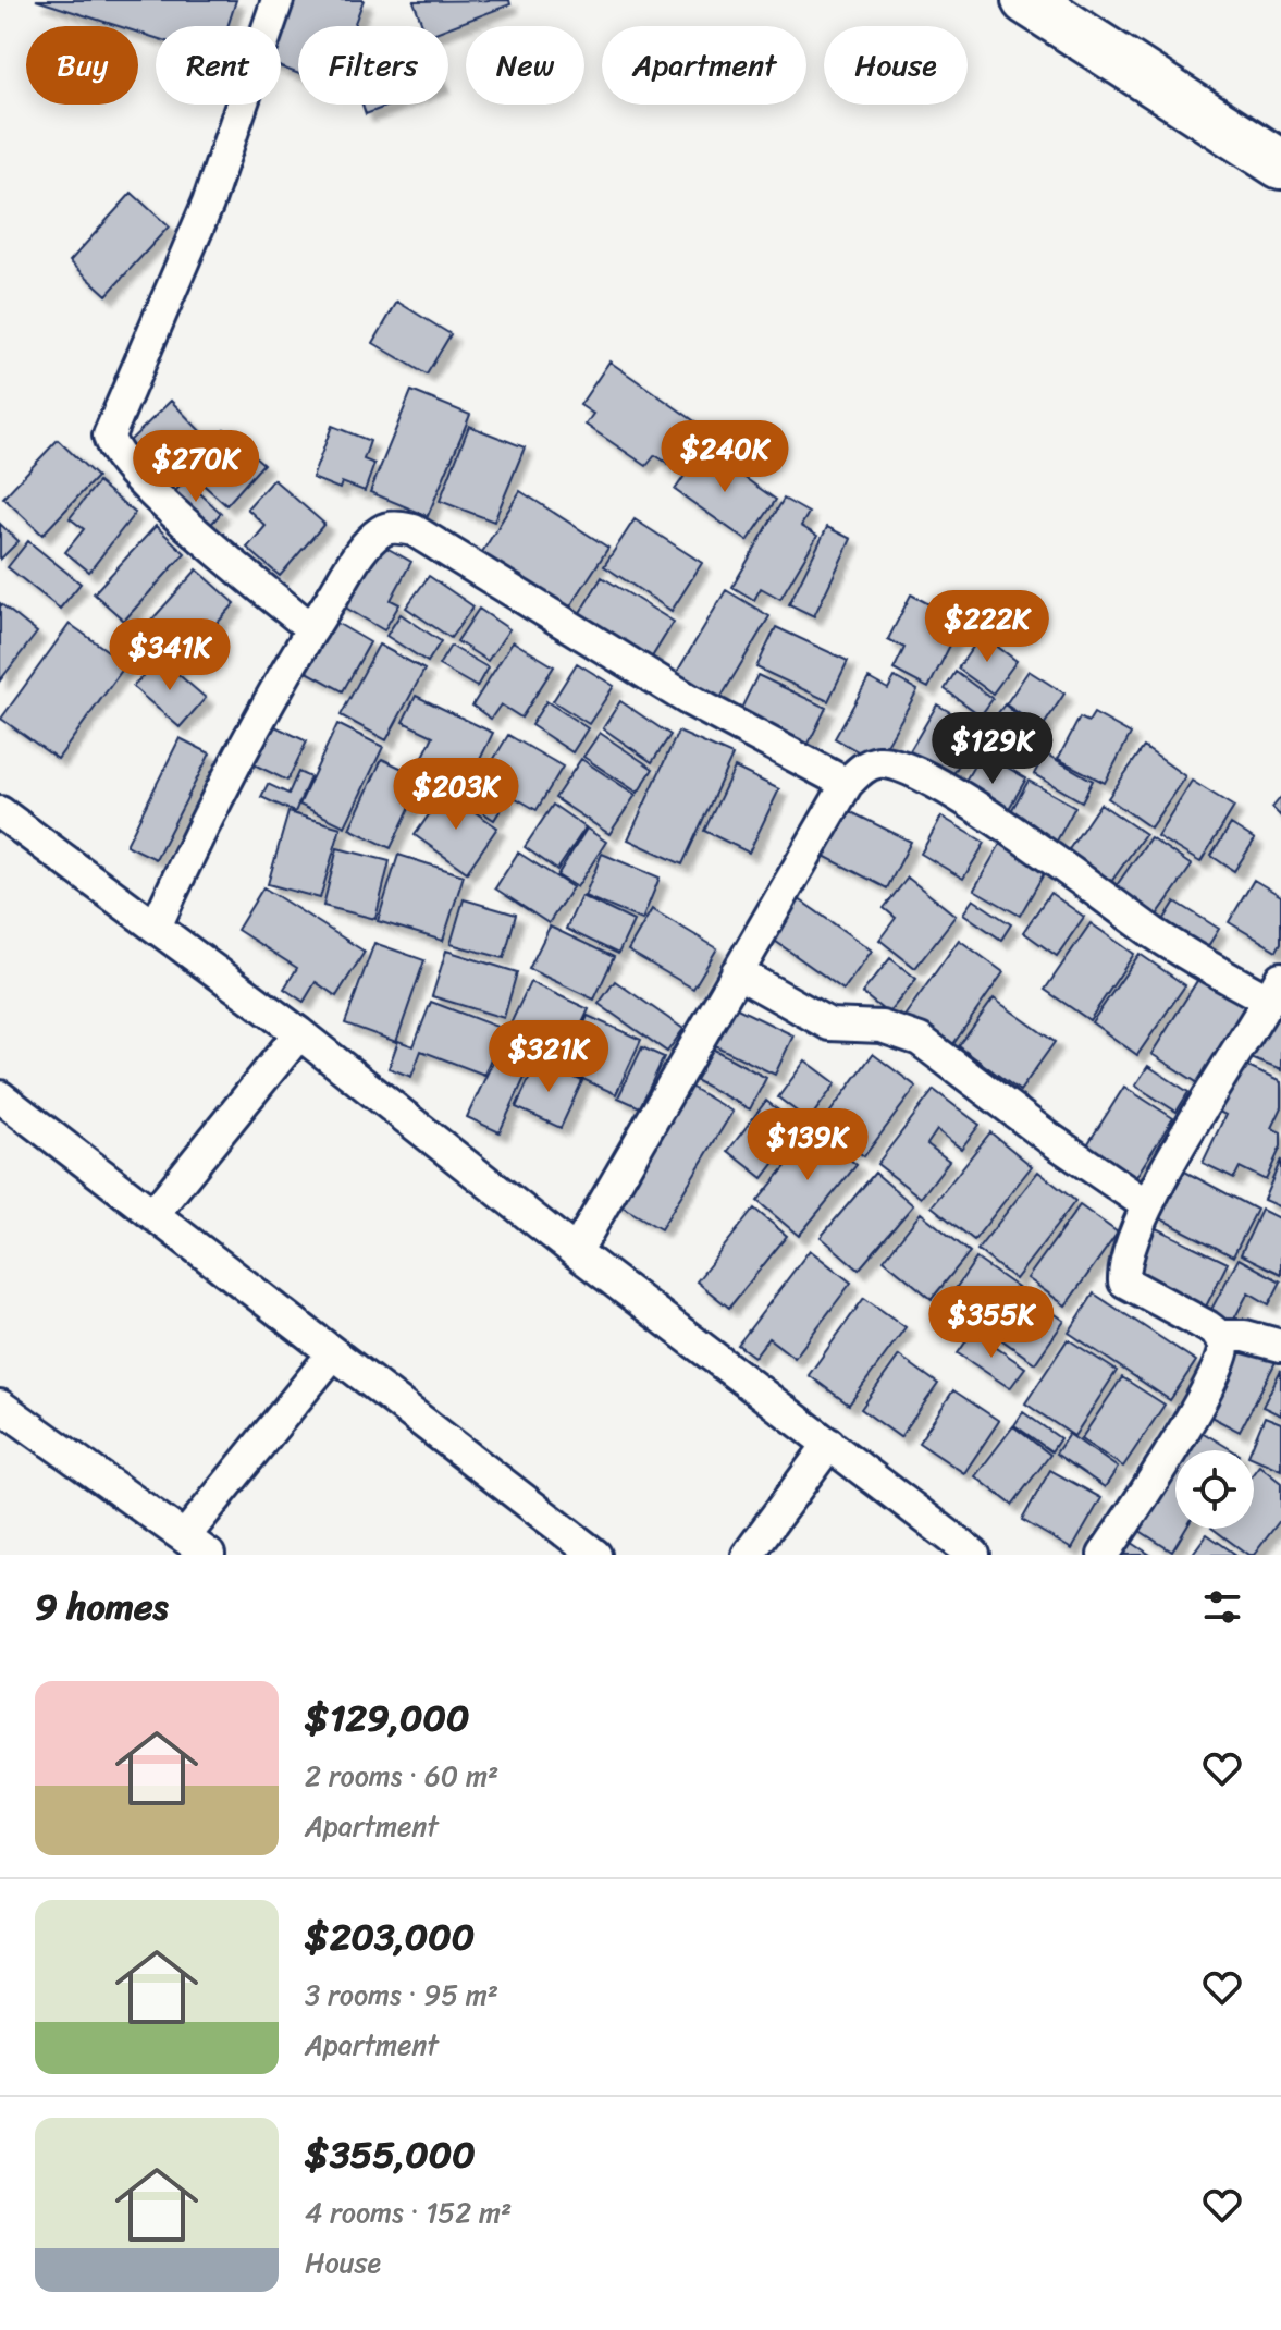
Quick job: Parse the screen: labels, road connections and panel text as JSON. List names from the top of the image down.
{
  "page": {
    "chip": [
      "Buy",
      "Rent",
      "Filters",
      "New",
      "Apartment",
      "House"
    ],
    "price": [
      "$240K",
      "$270K",
      "$222K",
      "$341K",
      "$129K",
      "$203K",
      "$321K",
      "$139K",
      "$355K"
    ],
    "heading": "9 homes",
    "list": [
      {
        "name": "$129,000",
        "note": "2 rooms · 60 m² · Apartment"
      },
      {
        "name": "$203,000",
        "note": "3 rooms · 95 m² · Apartment"
      },
      {
        "name": "$355,000",
        "note": "4 rooms · 152 m² · House"
      }
    ]
  }
}
